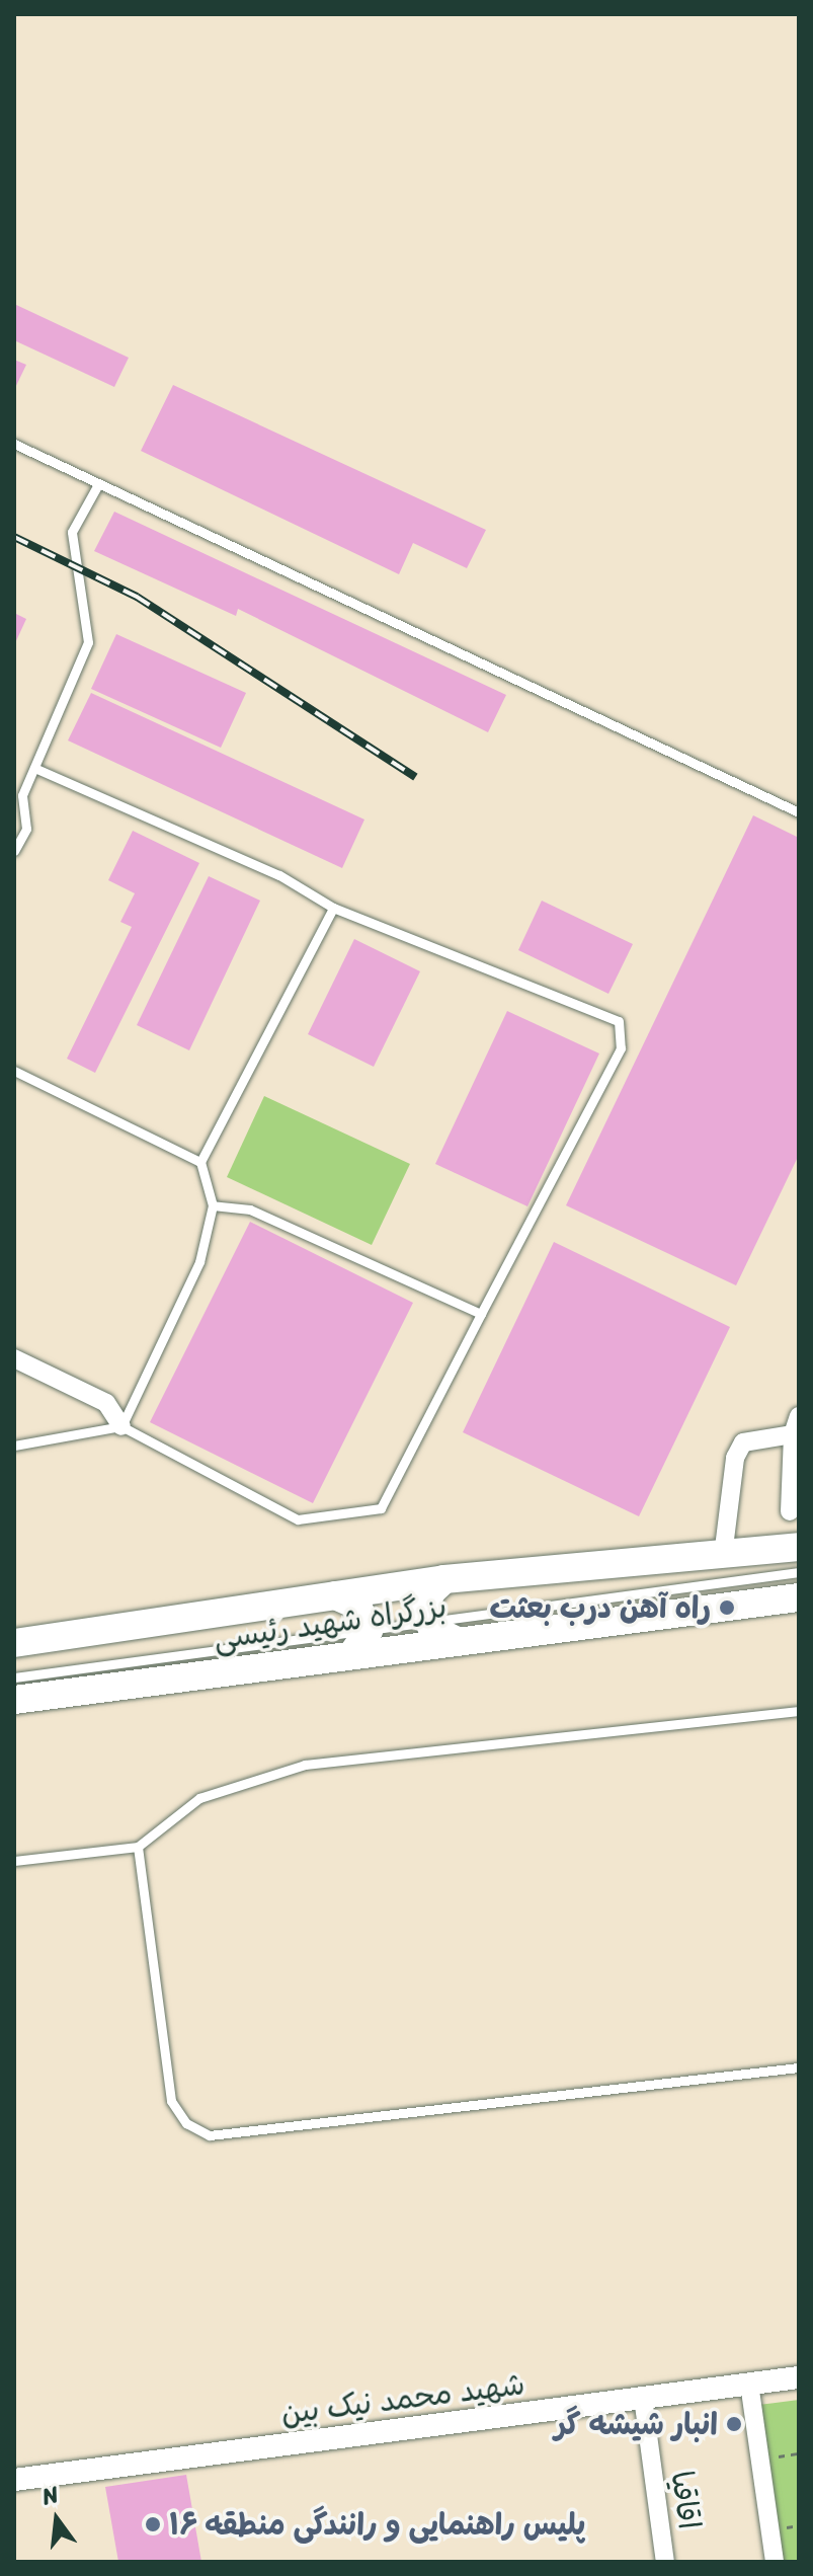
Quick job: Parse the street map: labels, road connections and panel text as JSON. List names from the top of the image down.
{
  "streets": {
    "highway": ["بزرگراه شهید رئیسی"],
    "street": ["شهید محمد نیک بین", "اقاقیا"]
  },
  "crossings": [
    ["شهید محمد نیک بین", "اقاقیا"]
  ],
  "places": ["راه آهن درب بعثت", "انبار شیشه گر", "پلیس راهنمایی و رانندگی منطقه ۱۶"],
  "north": "top"
}
